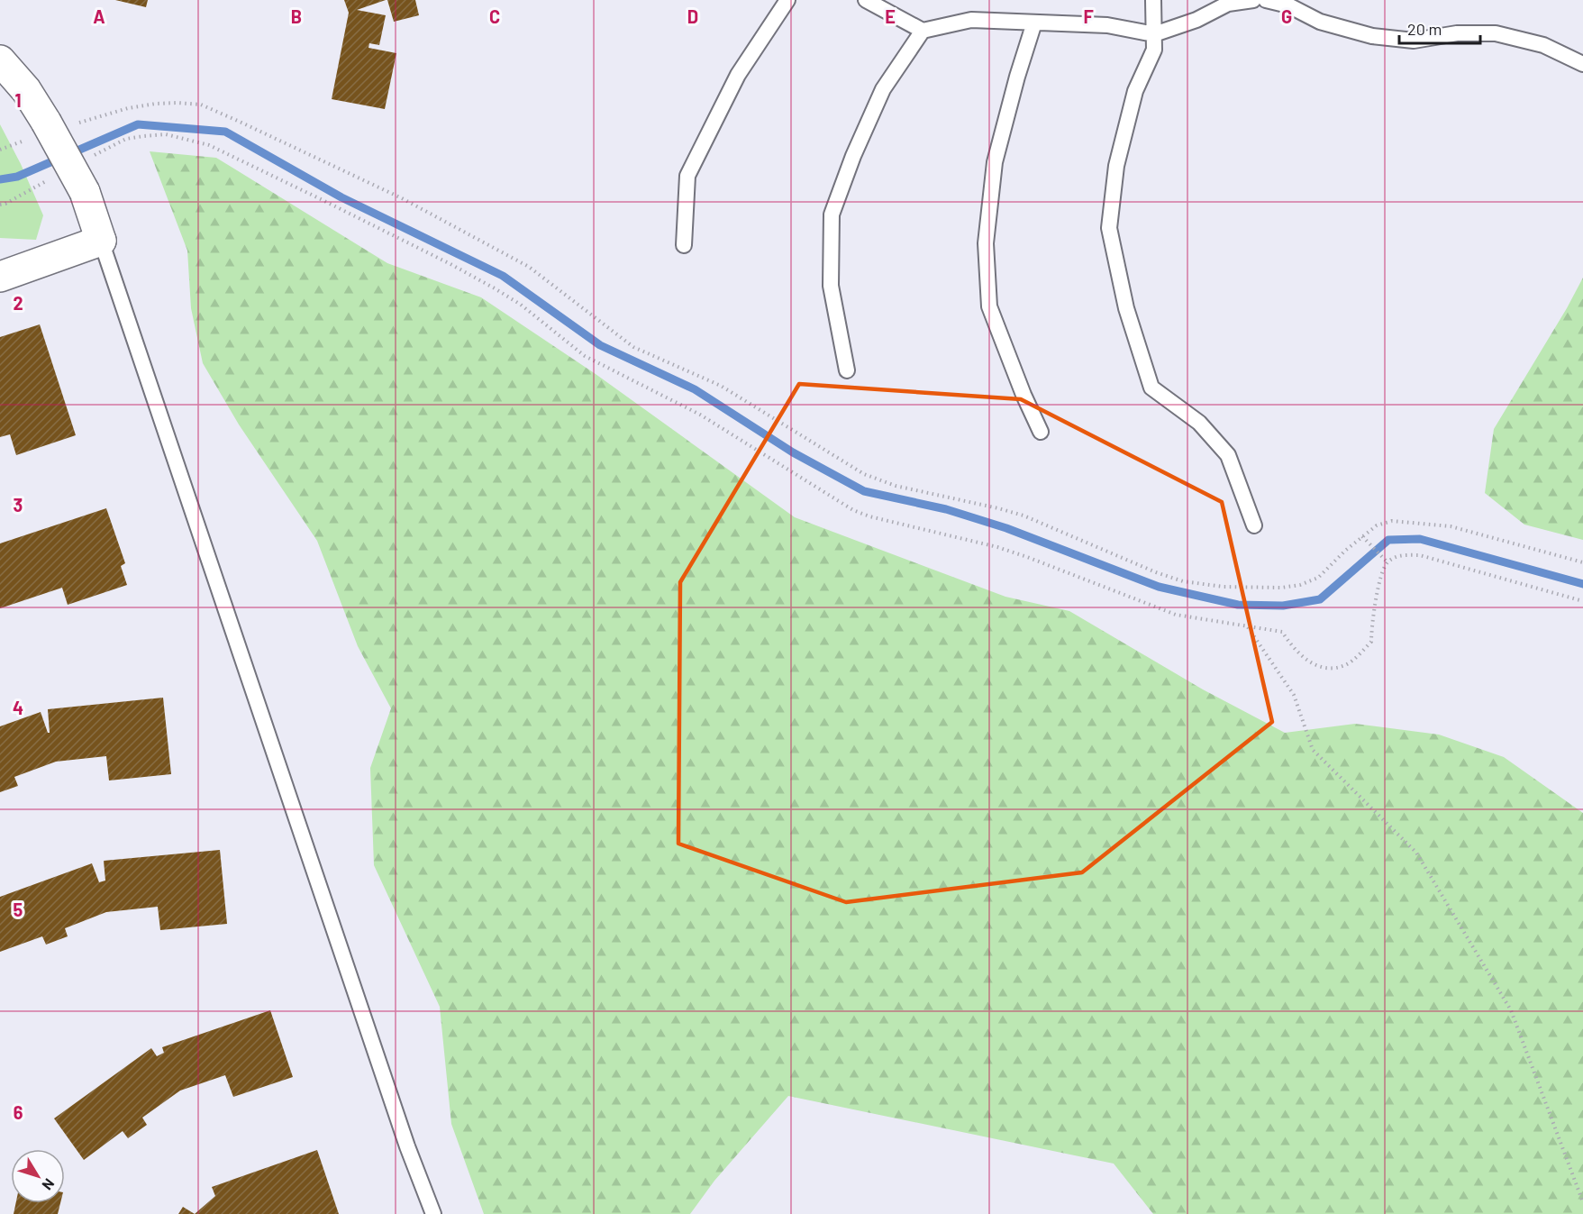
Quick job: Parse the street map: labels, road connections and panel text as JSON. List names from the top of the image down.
{
  "scale_bar": "20 m",
  "north": "bottom right",
  "grid": {
    "columns": [
      "A",
      "B",
      "C",
      "D",
      "E",
      "F",
      "G"
    ],
    "rows": [
      "1",
      "2",
      "3",
      "4",
      "5",
      "6"
    ]
  }
}
